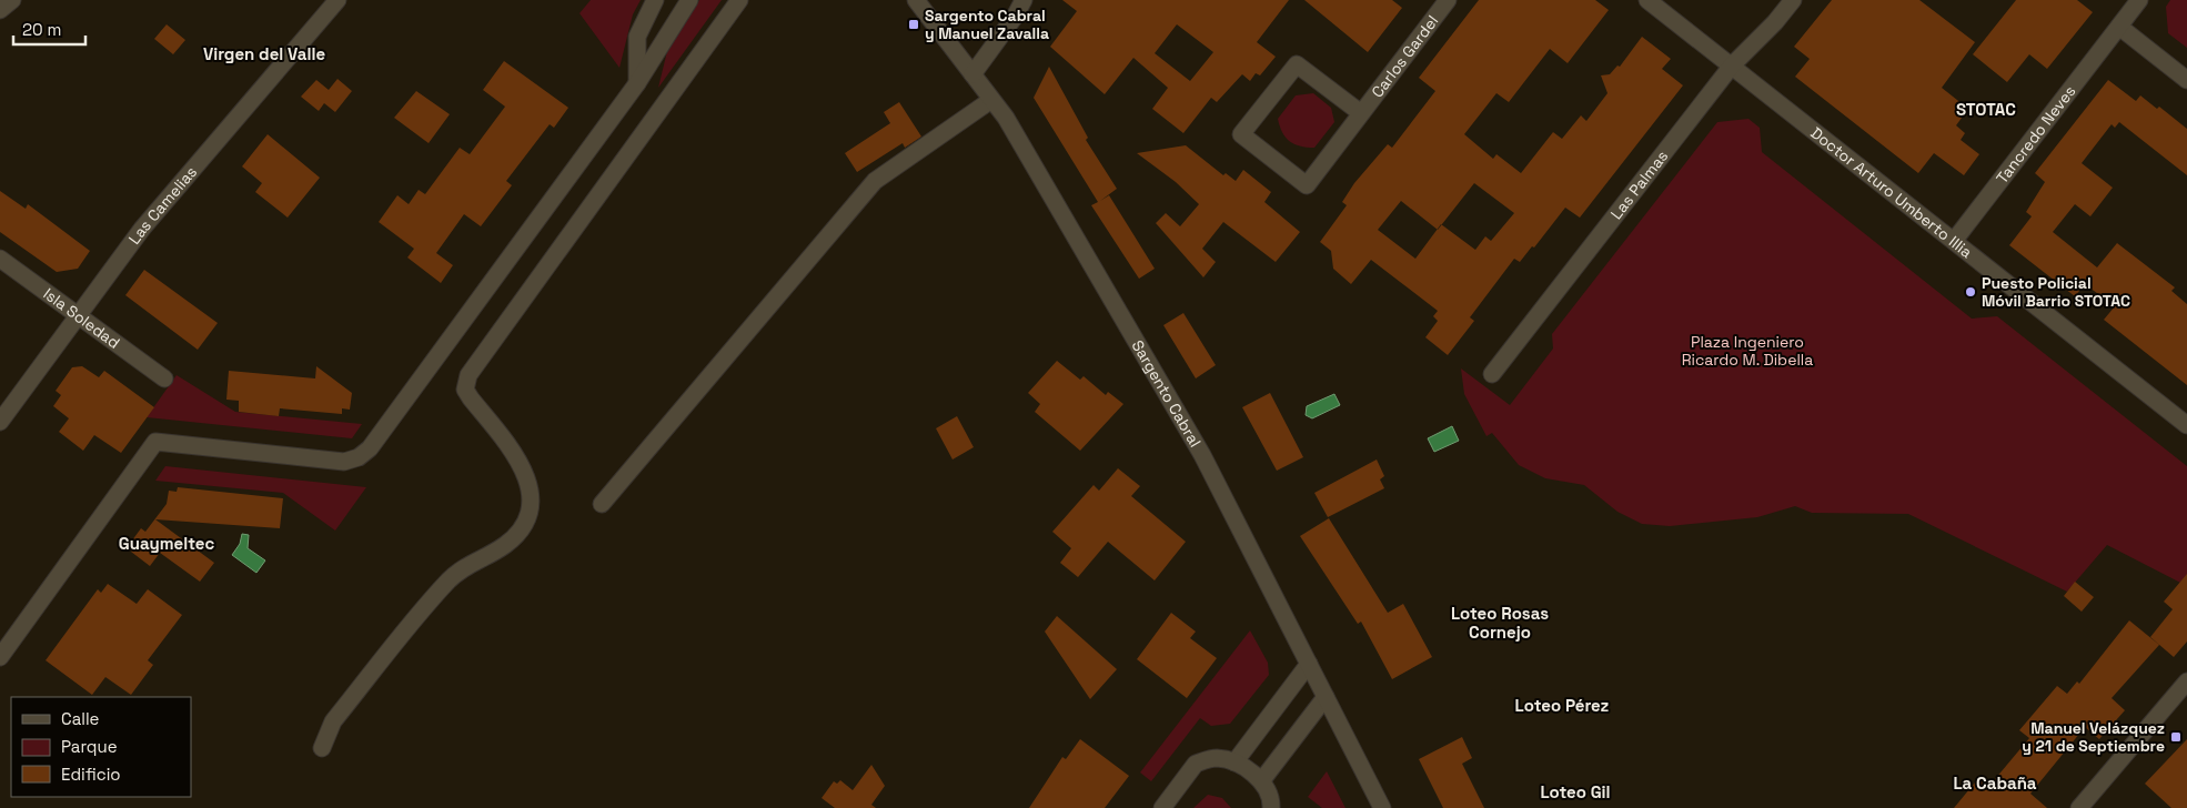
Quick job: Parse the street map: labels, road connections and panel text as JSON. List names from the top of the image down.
{
  "streets": {
    "street": [
      "Carlos Gardel",
      "Tancredo Neves",
      "Las Palmas",
      "Doctor Arturo Umberto Illia",
      "Las Camelias",
      "Isla Soledad",
      "Sargento Cabral"
    ]
  },
  "crossings": [
    ["Tancredo Neves", "Doctor Arturo Umberto Illia"],
    ["Las Palmas", "Doctor Arturo Umberto Illia"],
    ["Las Camelias", "Isla Soledad"]
  ],
  "districts": [
    "Virgen del Valle",
    "STOTAC",
    "Guaymeltec",
    "Loteo Rosas Cornejo",
    "Loteo Pérez",
    "La Cabaña",
    "Loteo Gil"
  ],
  "parks": ["Plaza Ingeniero Ricardo M. Dibella"],
  "places": {
    "transit": ["Sargento Cabral y Manuel Zavalla", "Manuel Velázquez y 21 de Septiembre"],
    "other": ["Puesto Policial Móvil Barrio STOTAC"]
  },
  "legend": ["Calle", "Parque", "Edificio"],
  "scale_bar": "20 m"
}
